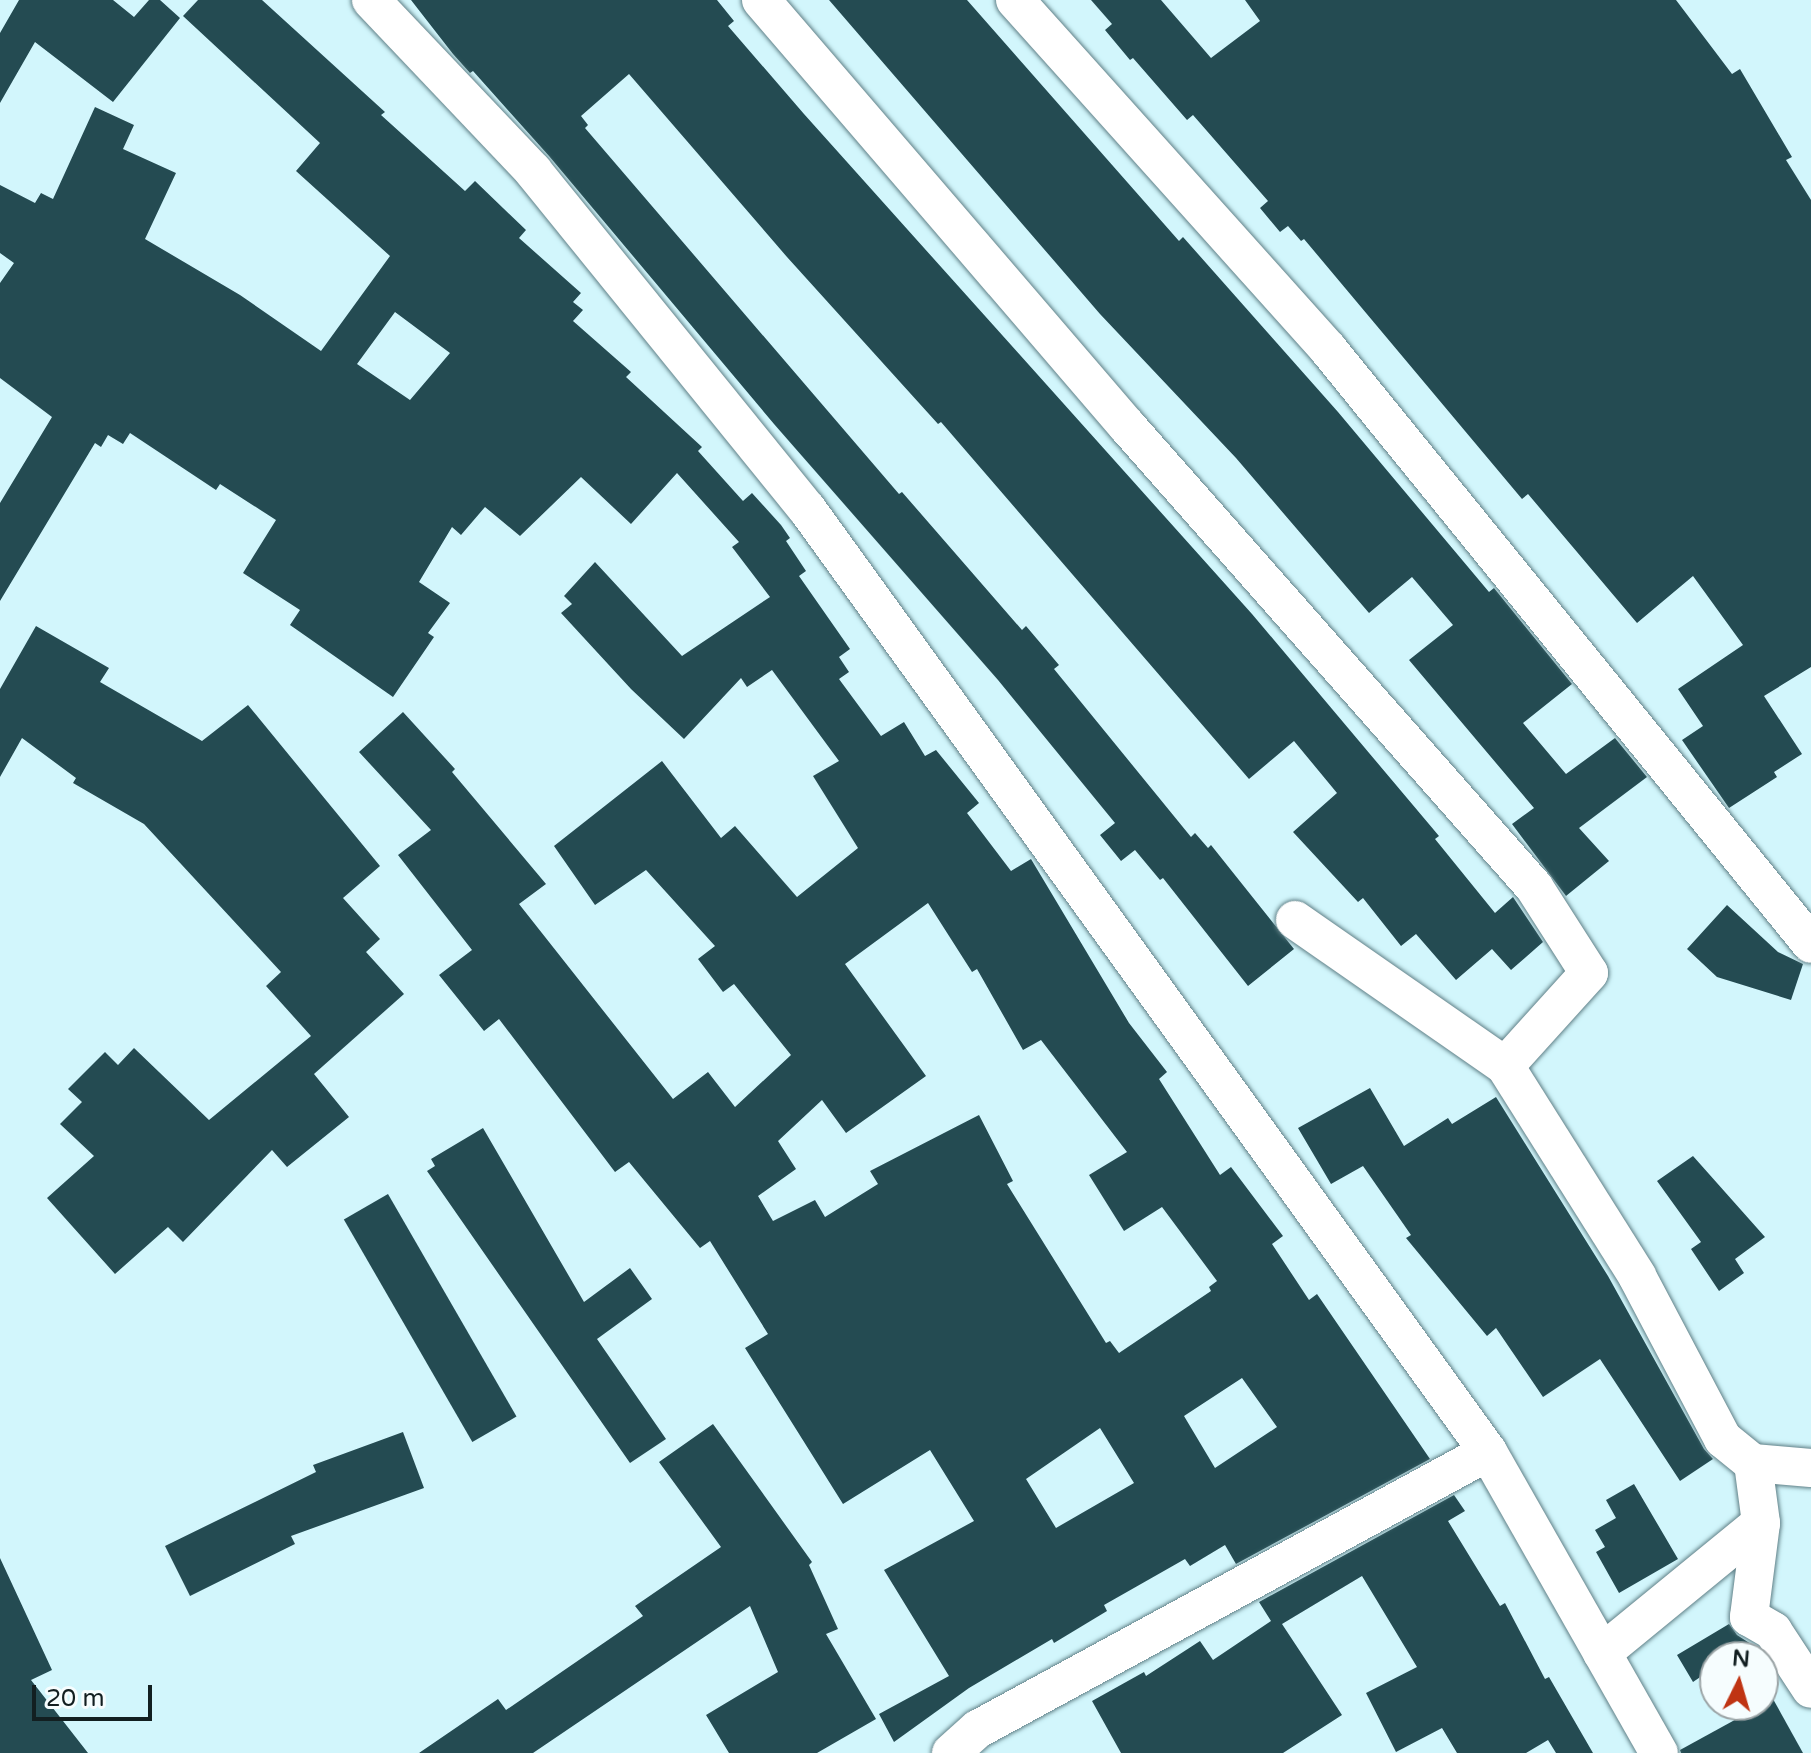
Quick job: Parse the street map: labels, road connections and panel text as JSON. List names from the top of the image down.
{
  "scale_bar": "20 m",
  "north": "top"
}
